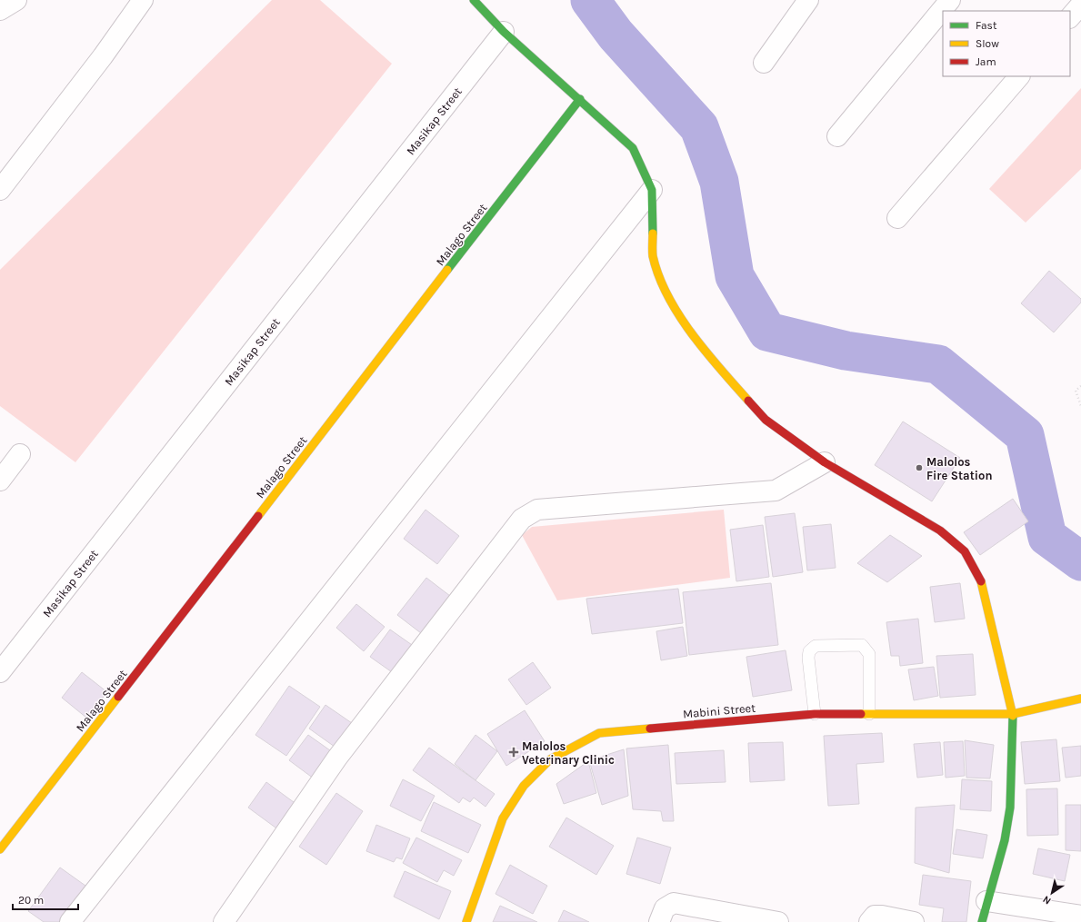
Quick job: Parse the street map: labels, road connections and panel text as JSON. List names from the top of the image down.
{
  "streets": {
    "street": ["Masikap Street", "Malago Street", "Mabini Street"]
  },
  "places": {
    "other": ["Malolos Fire Station"],
    "health": ["Malolos Veterinary Clinic"]
  },
  "legend": ["Fast", "Slow", "Jam"],
  "scale_bar": "20 m",
  "north": "bottom left"
}
